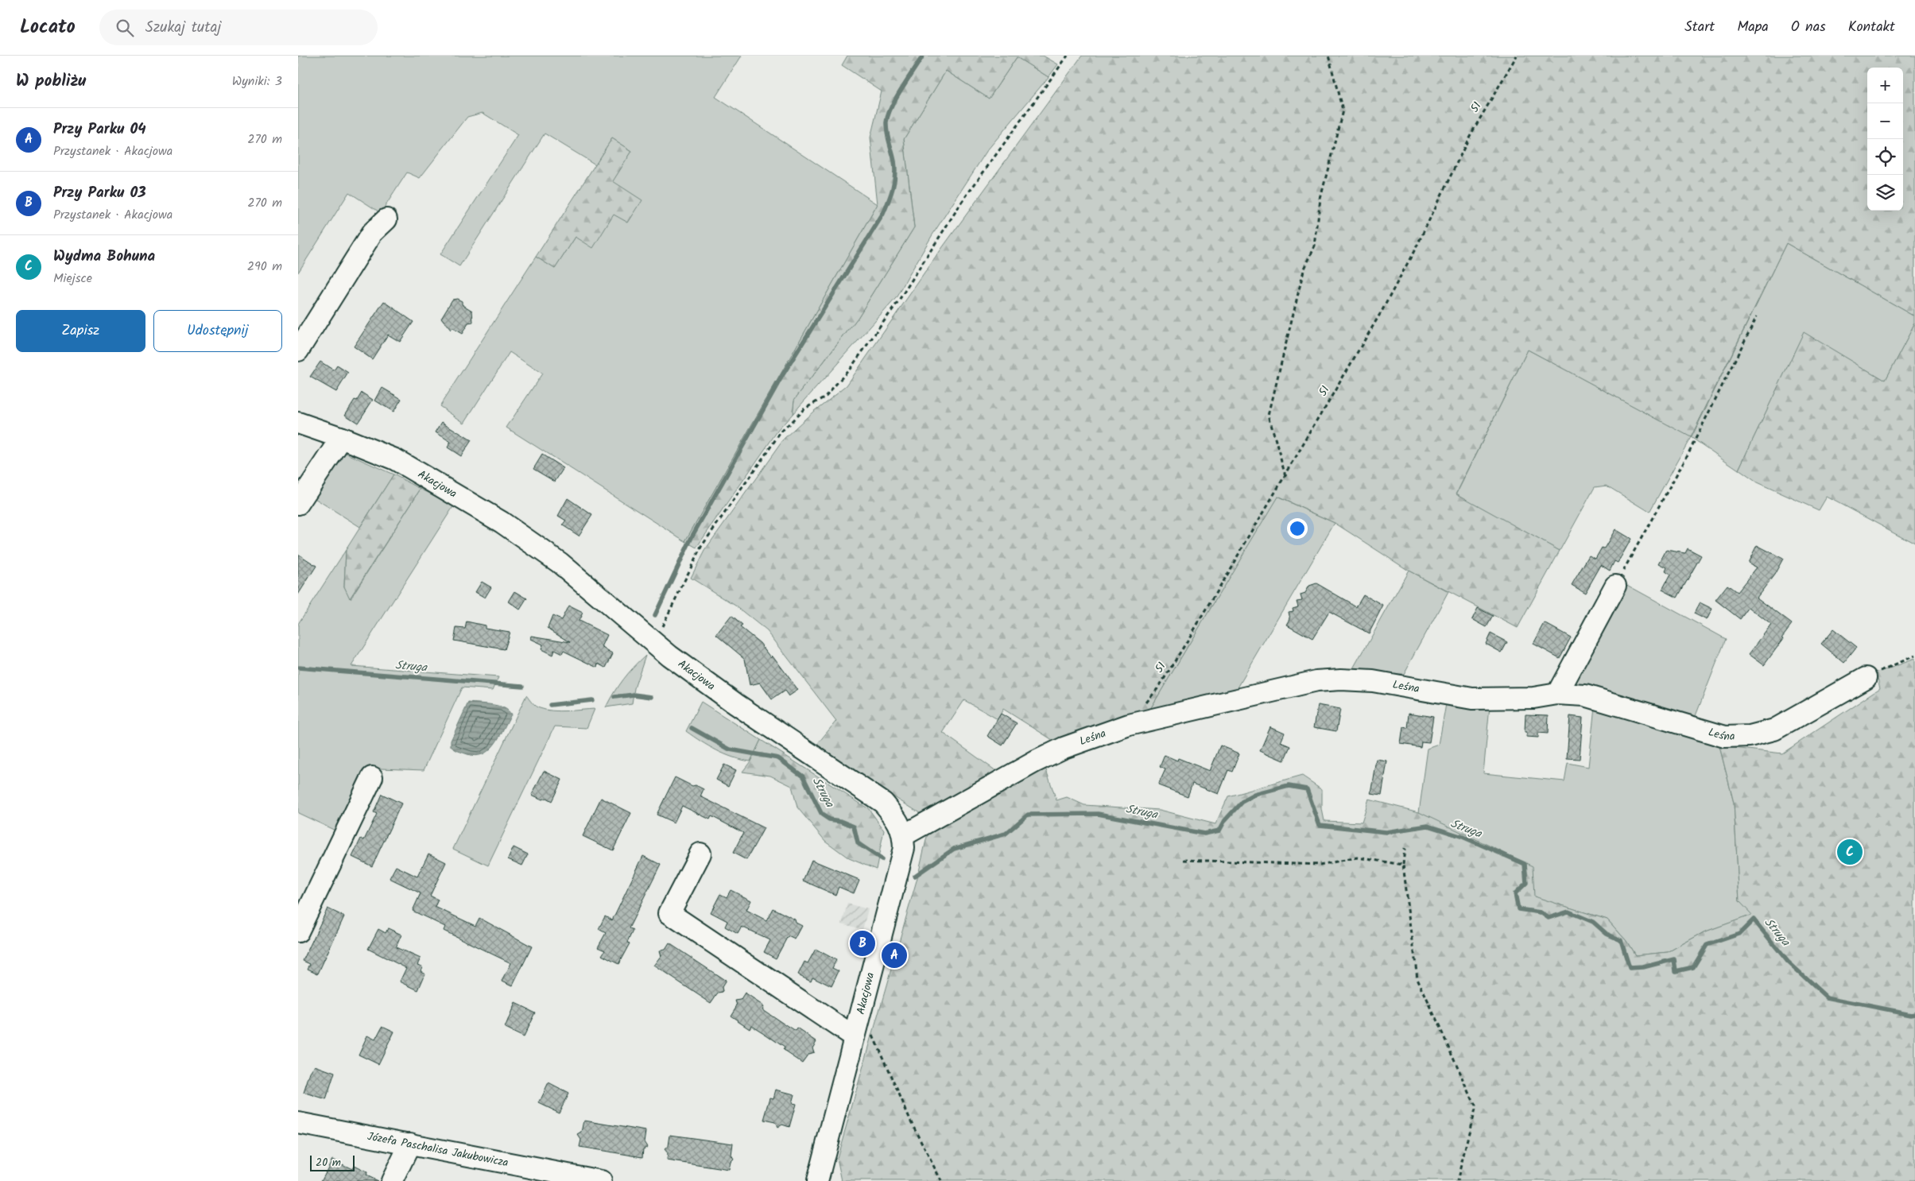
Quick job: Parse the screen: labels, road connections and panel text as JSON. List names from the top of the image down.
{
  "streets": {
    "street": ["Akacjowa", "Leśna", "Józefa Paschalisa Jakubowicza"],
    "path": ["51"]
  },
  "crossings": [
    ["51", "Leśna"],
    ["Akacjowa", "Leśna"]
  ],
  "water": ["Struga"],
  "scale_bar": "20 m",
  "page": {
    "header": "Locato",
    "search": "Szukaj tutaj",
    "nav": [
      "Start",
      "Mapa",
      "O nas",
      "Kontakt"
    ],
    "heading": ["W pobliżu", "Wyniki: 3"],
    "map_buttons": ["+", "−"],
    "list": [
      {
        "mark": "A",
        "name": "Przy Parku 04",
        "note": "Przystanek · Akacjowa",
        "value": "270 m"
      },
      {
        "mark": "B",
        "name": "Przy Parku 03",
        "note": "Przystanek · Akacjowa",
        "value": "270 m"
      },
      {
        "mark": "C",
        "name": "Wydma Bohuna",
        "note": "Miejsce",
        "value": "290 m"
      }
    ],
    "buttons": ["Zapisz", "Udostępnij"],
    "pins": ["C", "B", "A"],
    "scale": "20 m"
  }
}
